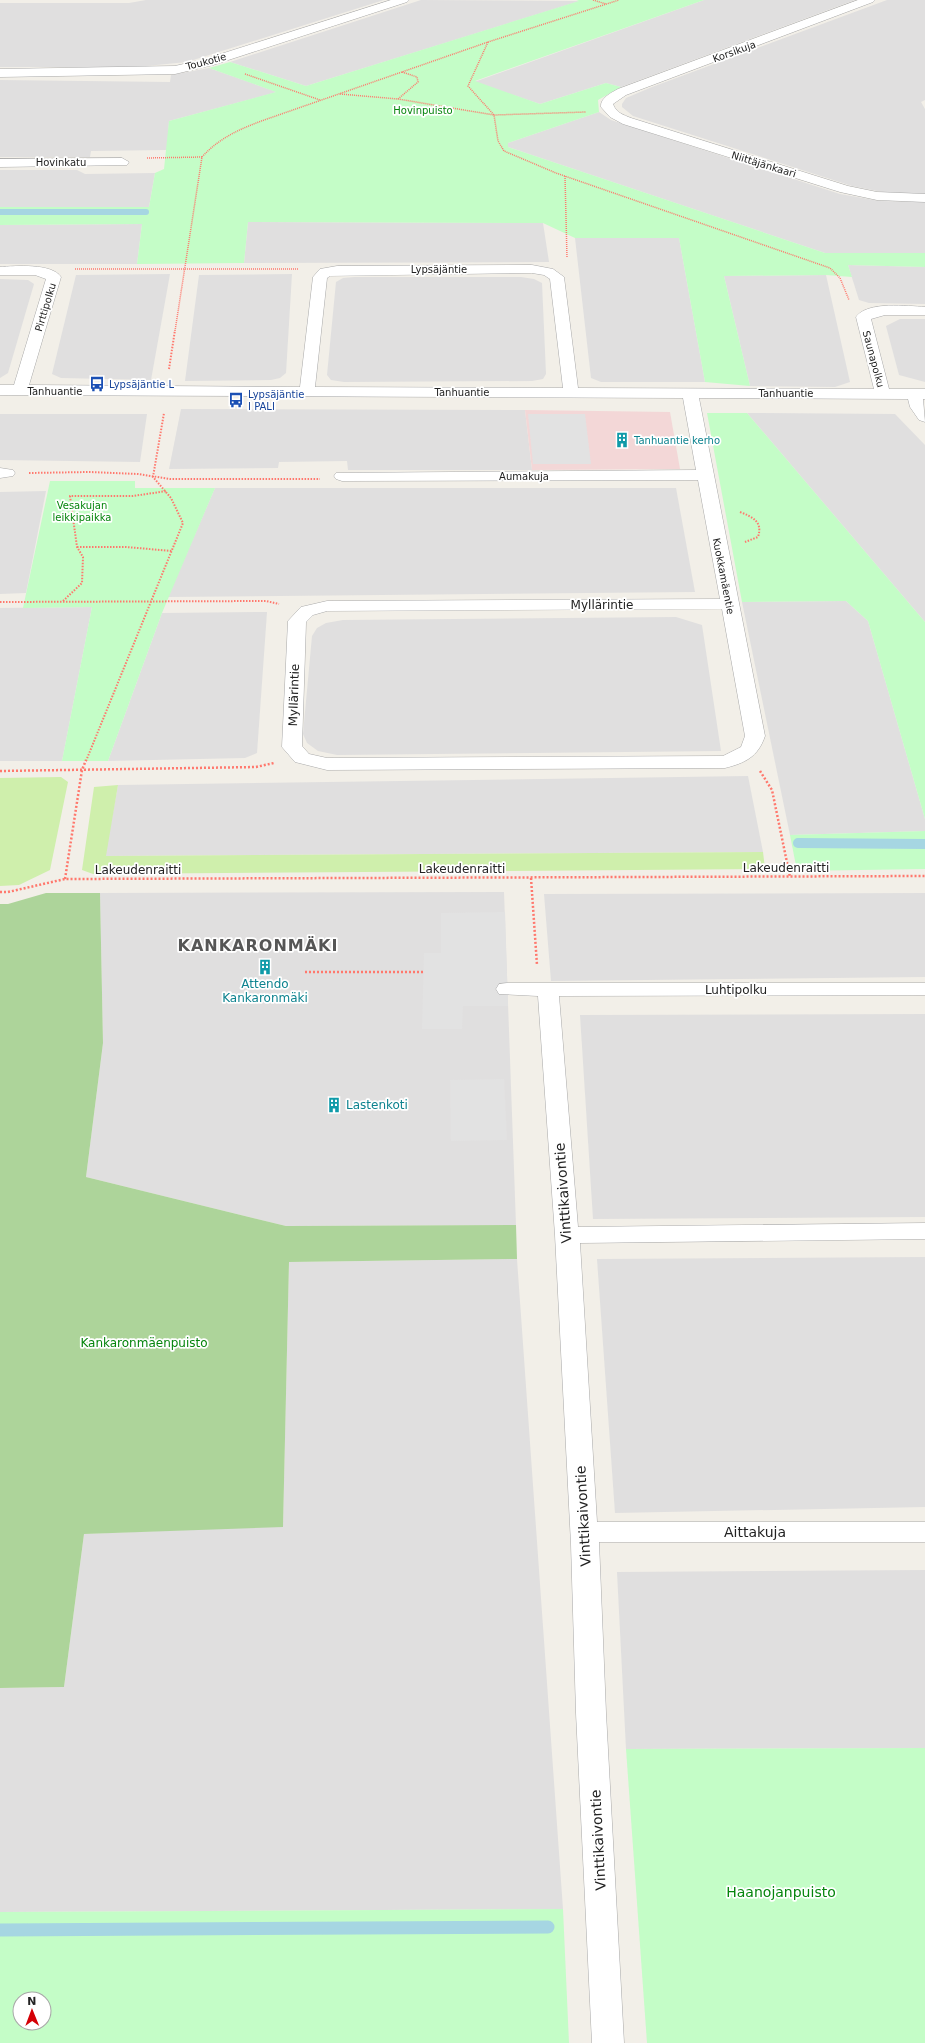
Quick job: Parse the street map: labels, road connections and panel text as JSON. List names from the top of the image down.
{
  "streets": {
    "street": [
      "Korsikuja",
      "Toukotie",
      "Hovinkatu",
      "Niittäjänkaari",
      "Lypsäjäntie",
      "Pirttipolku",
      "Saunapolku",
      "Tanhuantie",
      "Aumakuja",
      "Kuokkamäentie",
      "Myllärintie",
      "Luhtipolku",
      "Vinttikaivontie",
      "Aittakuja"
    ],
    "path": ["Lakeudenraitti"]
  },
  "crossings": [
    ["Korsikuja", "Niittäjänkaari"],
    ["Pirttipolku", "Tanhuantie"],
    ["Saunapolku", "Tanhuantie"],
    ["Tanhuantie", "Kuokkamäentie"],
    ["Aumakuja", "Kuokkamäentie"],
    ["Kuokkamäentie", "Myllärintie"],
    ["Luhtipolku", "Vinttikaivontie"],
    ["Vinttikaivontie", "Aittakuja"]
  ],
  "districts": ["KANKARONMÄKI"],
  "parks": [
    "Hovinpuisto",
    "Vesakujan leikkipaikka",
    "Kankaronmäenpuisto",
    "Haanojanpuisto"
  ],
  "places": {
    "bus stop": ["Lypsäjäntie L", "Lypsäjäntie I PALI"],
    "building": ["Tanhuantie kerho", "Attendo Kankaronmäki", "Lastenkoti"]
  },
  "north": "top"
}
